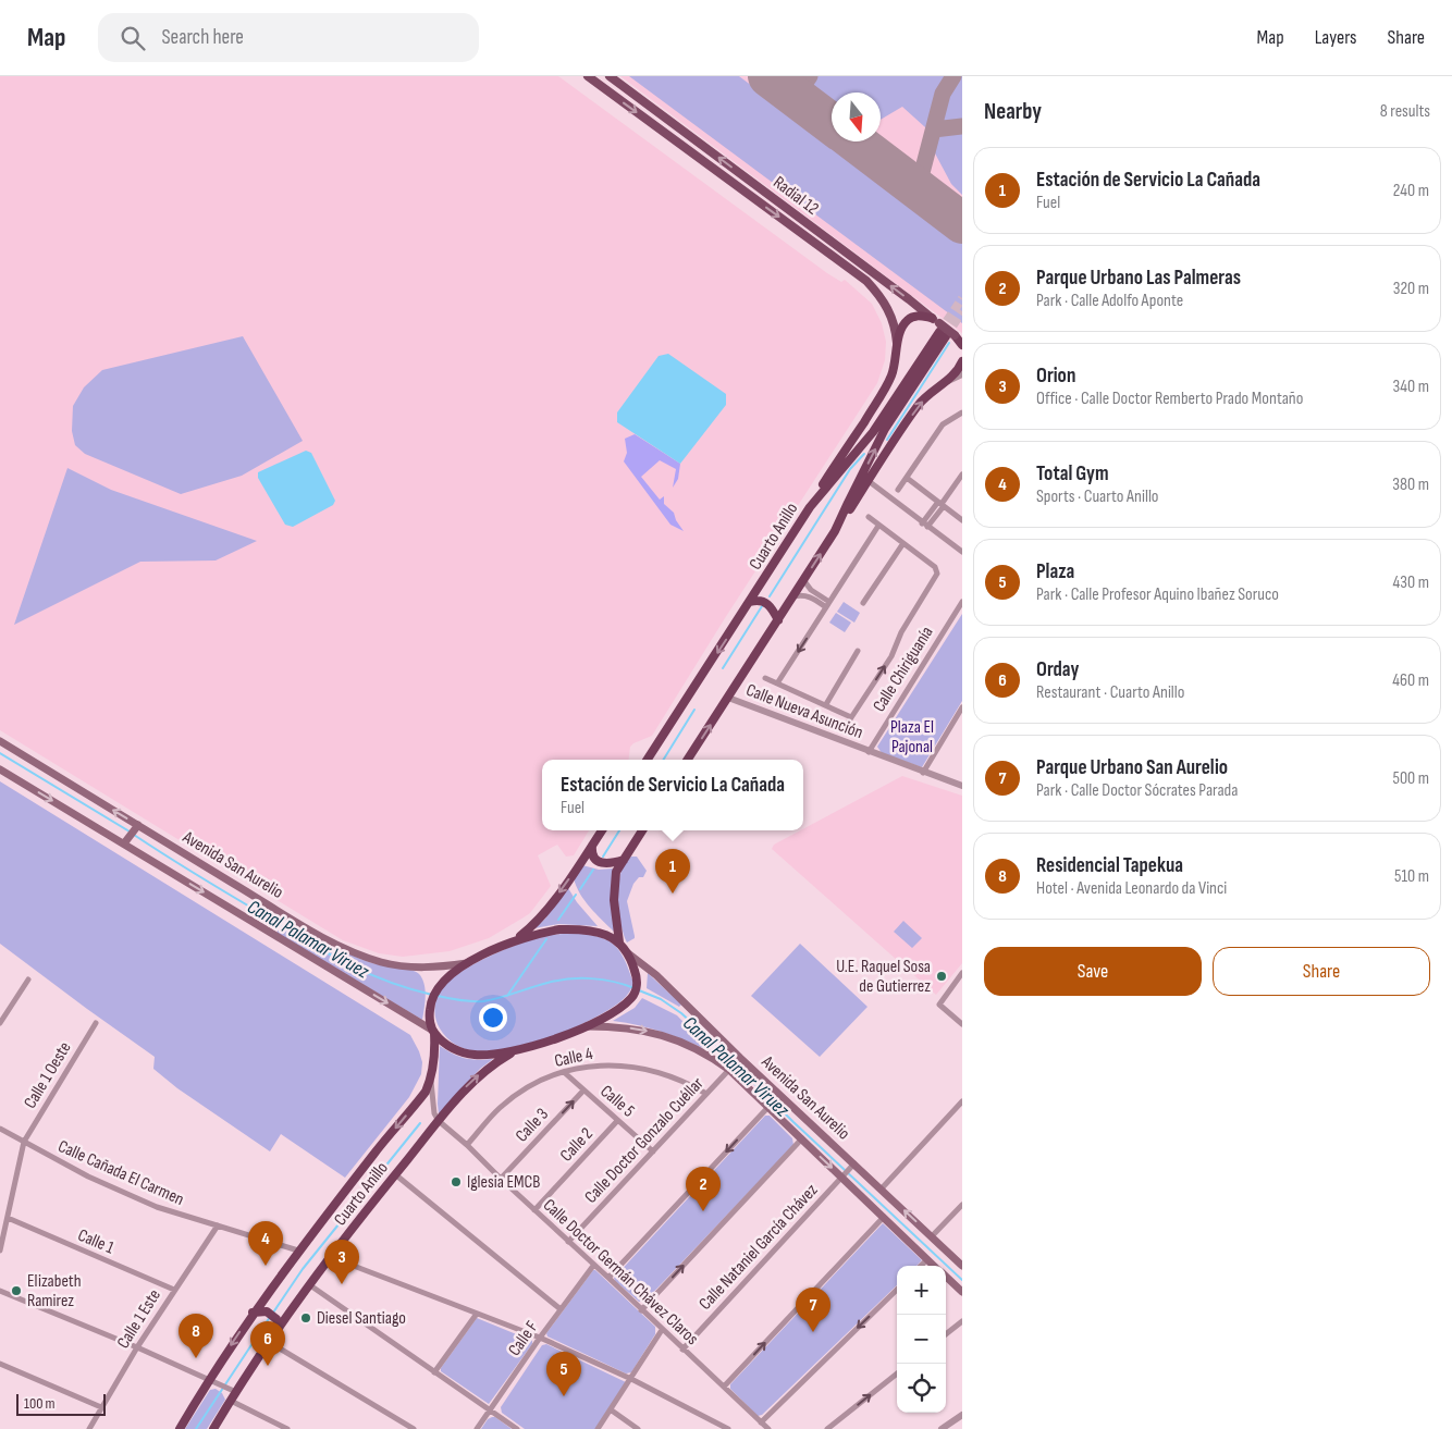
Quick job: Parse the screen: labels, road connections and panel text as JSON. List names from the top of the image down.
{
  "streets": {
    "highway": ["Cuarto Anillo"],
    "main road": ["Radial 12", "Avenida San Aurelio"],
    "street": [
      "Calle Chiriguanía",
      "Calle Nueva Asunción",
      "Calle 4",
      "Calle 1 Oeste",
      "Calle 5",
      "Calle 3",
      "Calle Doctor Gonzalo Cuéllar",
      "Calle 2",
      "Calle Cañada El Carmen",
      "Calle 1",
      "Calle Nataniel García Chávez",
      "Calle Doctor Germán Chávez Claros",
      "Calle 1 Este",
      "Calle F"
    ]
  },
  "crossings": [
    ["Radial 12", "Cuarto Anillo"],
    ["Cuarto Anillo", "Avenida San Aurelio"],
    ["Cuarto Anillo", "Calle Cañada El Carmen"],
    ["Cuarto Anillo", "Calle Doctor Germán Chávez Claros"],
    ["Calle Chiriguanía", "Calle Nueva Asunción"],
    ["Avenida San Aurelio", "Calle Doctor Gonzalo Cuéllar"],
    ["Avenida San Aurelio", "Calle Nataniel García Chávez"],
    ["Calle 4", "Calle 5"],
    ["Calle 4", "Calle Doctor Gonzalo Cuéllar"],
    ["Calle 4", "Calle Doctor Germán Chávez Claros"],
    ["Calle 1 Oeste", "Calle Cañada El Carmen"],
    ["Calle 1 Oeste", "Calle 1"],
    ["Calle 5", "Calle 3"],
    ["Calle 5", "Calle Doctor Gonzalo Cuéllar"],
    ["Calle 5", "Calle 2"],
    ["Calle 3", "Calle Doctor Germán Chávez Claros"],
    ["Calle Doctor Gonzalo Cuéllar", "Calle Doctor Germán Chávez Claros"],
    ["Calle 2", "Calle Doctor Germán Chávez Claros"],
    ["Calle Cañada El Carmen", "Calle 1 Este"],
    ["Calle 1", "Calle 1 Este"],
    ["Calle Nataniel García Chávez", "Calle Doctor Germán Chávez Claros"],
    ["Calle Doctor Germán Chávez Claros", "Calle F"]
  ],
  "one_way": ["Calle 3"],
  "water": ["Canal Palamar Viruez"],
  "parks": ["Plaza El Pajonal"],
  "places": [
    "U.E. Raquel Sosa de Gutierrez",
    "Iglesia EMCB",
    "Elizabeth Ramirez",
    "Diesel Santiago"
  ],
  "scale_bar": "100 m",
  "north": "bottom",
  "page": {
    "header": "Map",
    "search": "Search here",
    "nav": ["Map", "Layers", "Share"],
    "heading": ["Nearby", "8 results"],
    "list": [
      {
        "mark": "1",
        "name": "Estación de Servicio La Cañada",
        "note": "Fuel",
        "value": "240 m"
      },
      {
        "mark": "2",
        "name": "Parque Urbano Las Palmeras",
        "note": "Park · Calle Adolfo Aponte",
        "value": "320 m"
      },
      {
        "mark": "3",
        "name": "Orion",
        "note": "Office · Calle Doctor Remberto Prado Montaño",
        "value": "340 m"
      },
      {
        "mark": "4",
        "name": "Total Gym",
        "note": "Sports · Cuarto Anillo",
        "value": "380 m"
      },
      {
        "mark": "5",
        "name": "Plaza",
        "note": "Park · Calle Profesor Aquino Ibañez Soruco",
        "value": "430 m"
      },
      {
        "mark": "6",
        "name": "Orday",
        "note": "Restaurant · Cuarto Anillo",
        "value": "460 m"
      },
      {
        "mark": "7",
        "name": "Parque Urbano San Aurelio",
        "note": "Park · Calle Doctor Sócrates Parada",
        "value": "500 m"
      },
      {
        "mark": "8",
        "name": "Residencial Tapekua",
        "note": "Hotel · Avenida Leonardo da Vinci",
        "value": "510 m"
      }
    ],
    "popup": ["Estación de Servicio La Cañada", "Fuel"],
    "pins": [
      "1",
      "2",
      "4",
      "3",
      "7",
      "8",
      "6",
      "5"
    ],
    "buttons": ["Save", "Share"],
    "map_buttons": ["+", "−"],
    "scale": "100 m"
  }
}
